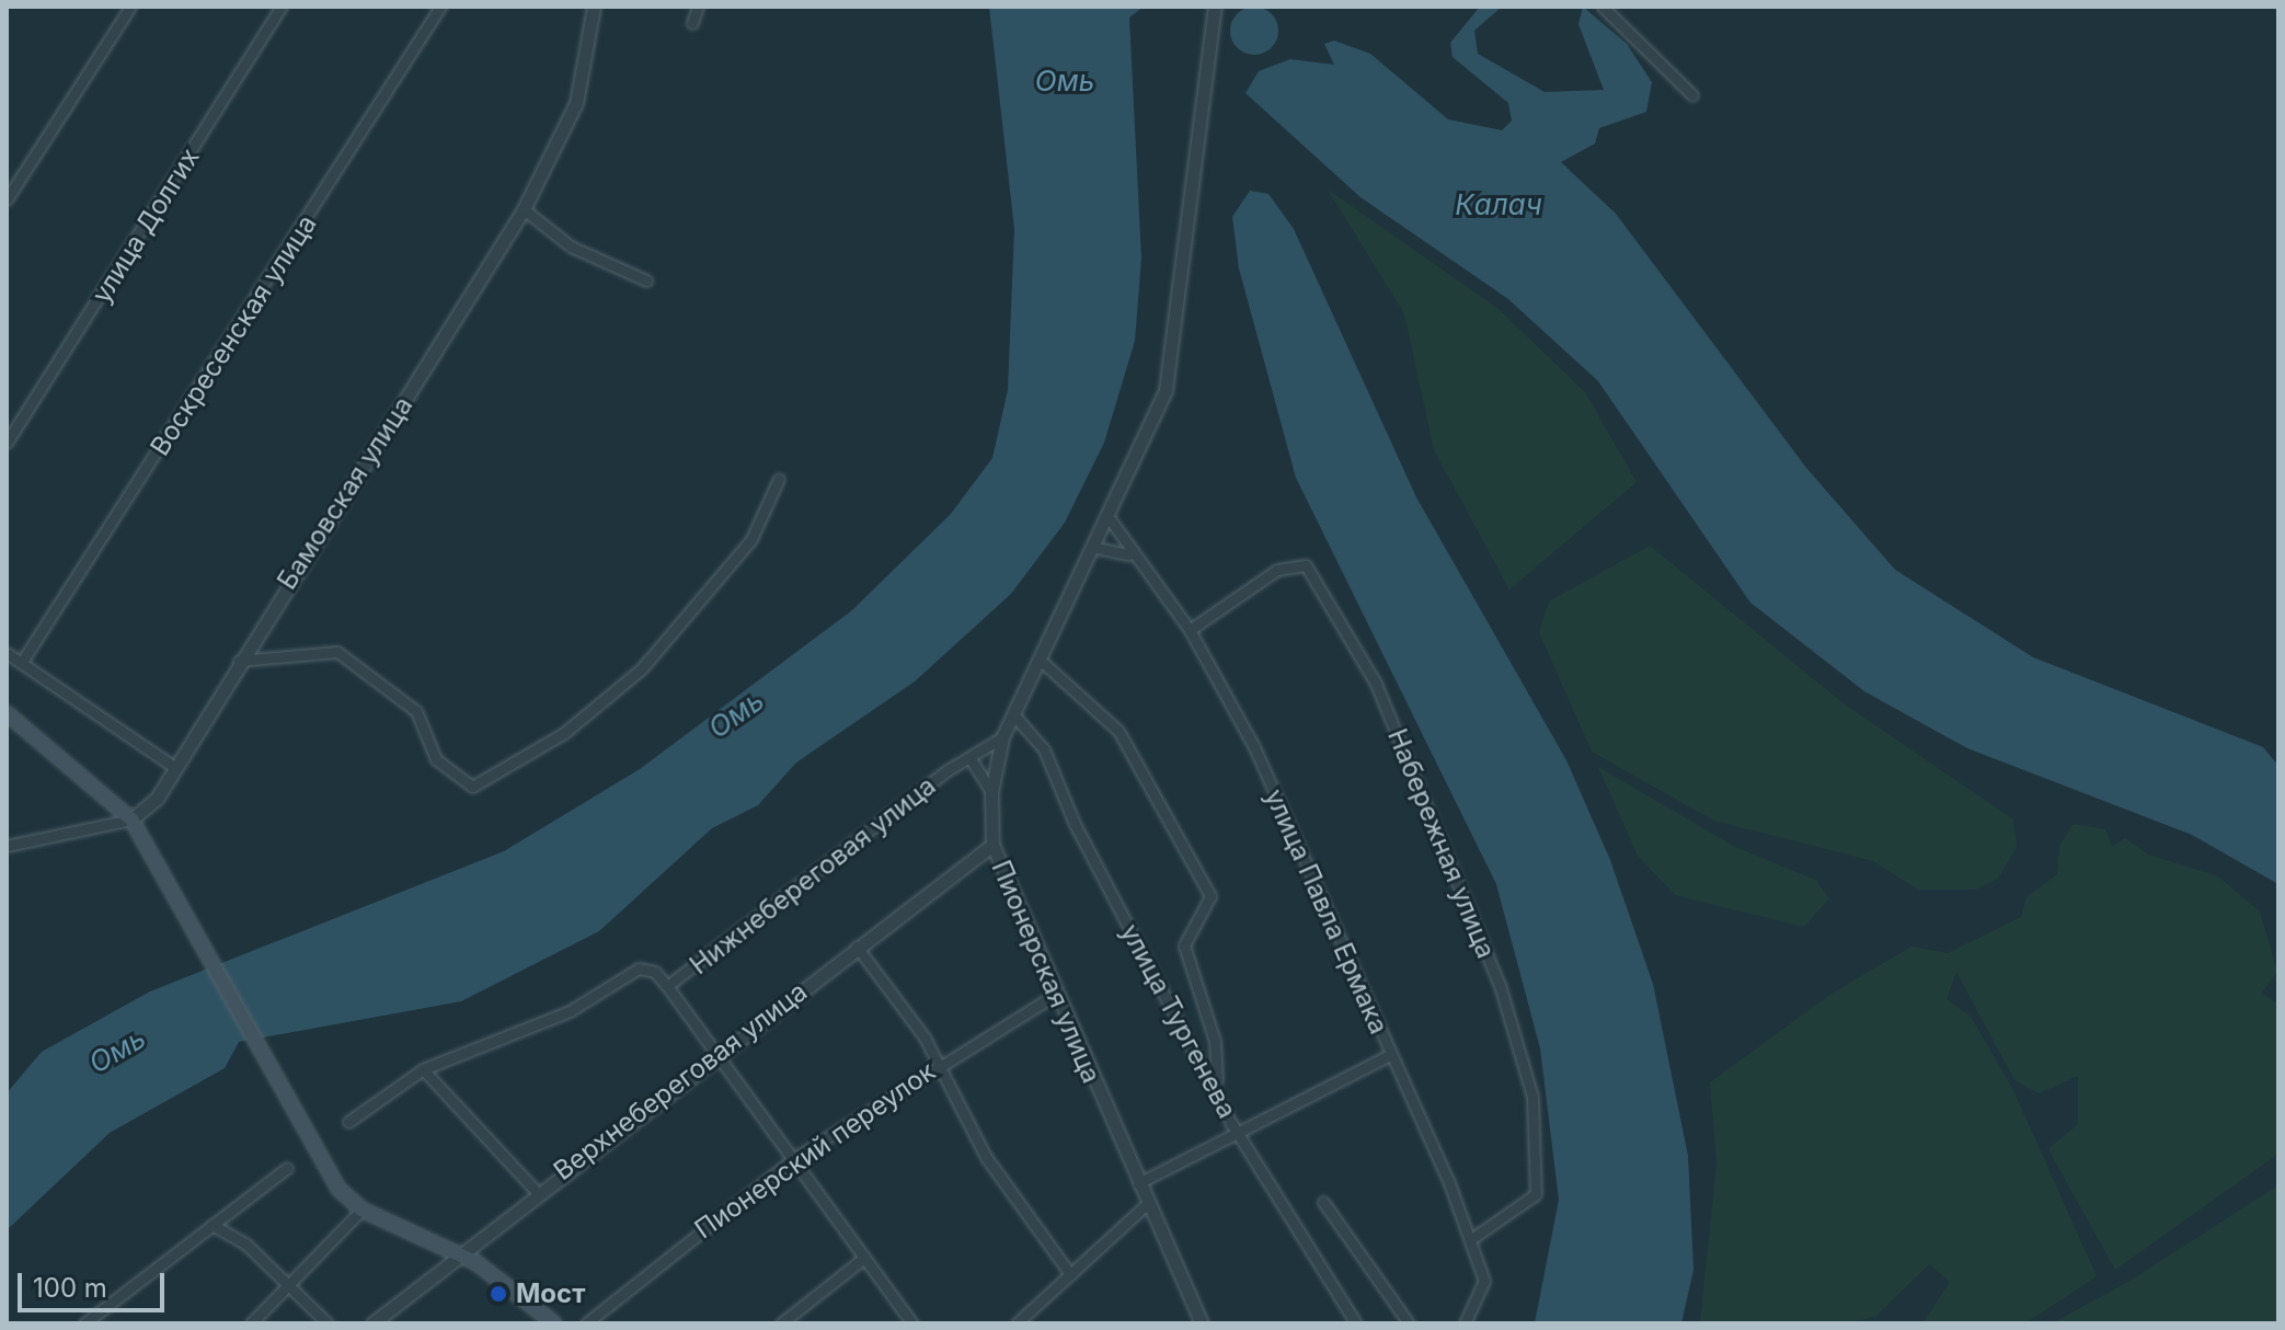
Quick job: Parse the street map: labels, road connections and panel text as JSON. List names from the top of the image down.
{
  "streets": {
    "street": [
      "улица Долгих",
      "Воскресенская улица",
      "Бамовская улица",
      "Набережная улица",
      "Нижнебереговая улица",
      "улица Павла Ермака",
      "Пионерская улица",
      "улица Тургенева",
      "Верхнебереговая улица",
      "Пионерский переулок"
    ]
  },
  "crossings": [
    ["Набережная улица", "улица Павла Ермака"],
    ["Нижнебереговая улица", "Пионерская улица"],
    ["улица Павла Ермака", "Пионерская улица"],
    ["Пионерская улица", "улица Тургенева"],
    ["Пионерская улица", "Верхнебереговая улица"],
    ["Пионерская улица", "Пионерский переулок"]
  ],
  "water": ["Омь", "Калач"],
  "places": ["Мост"],
  "scale_bar": "100 m"
}
